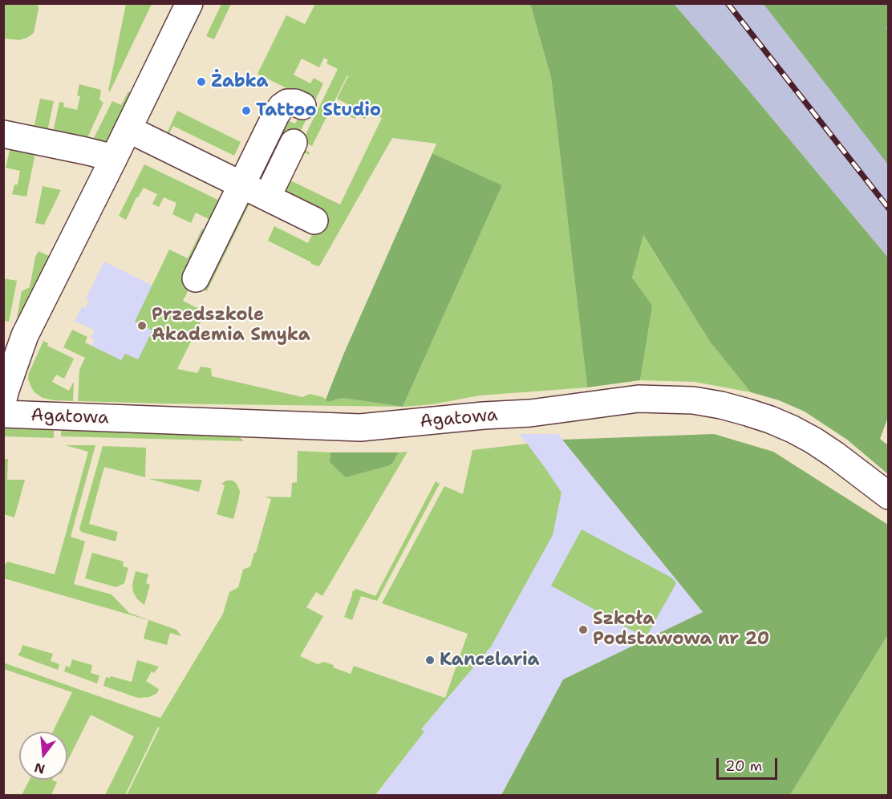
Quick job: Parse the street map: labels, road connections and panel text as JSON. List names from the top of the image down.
{
  "streets": {
    "street": ["Agatowa"]
  },
  "places": [
    "Żabka",
    "Tattoo Studio",
    "Przedszkole Akademia Smyka",
    "Szkoła Podstawowa nr 20",
    "Kancelaria"
  ],
  "scale_bar": "20 m",
  "north": "bottom"
}
